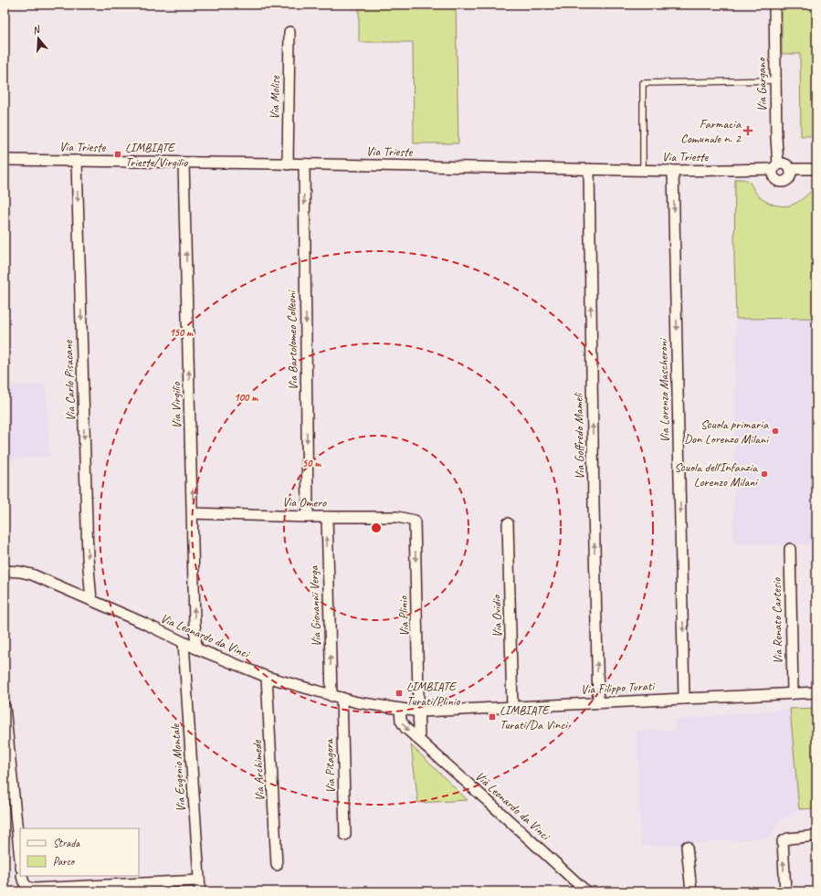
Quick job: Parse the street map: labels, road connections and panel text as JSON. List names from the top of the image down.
{
  "streets": {
    "street": [
      "Via Gargano",
      "Via Molise",
      "Via Trieste",
      "Via Bartolomeo Colleoni",
      "Via Carlo Pisacane",
      "Via Lorenzo Mascheroni",
      "Via Virgilio",
      "Via Goffredo Mameli",
      "Via Omero",
      "Via Giovanni Verga",
      "Via Plinio",
      "Via Ovidio",
      "Via Renato Cartesio",
      "Via Leonardo da Vinci",
      "Via Filippo Turati",
      "Via Pitagora",
      "Via Eugenio Montale",
      "Via Archimede"
    ]
  },
  "crossings": [
    ["Via Gargano", "Via Trieste"],
    ["Via Molise", "Via Trieste"],
    ["Via Trieste", "Via Bartolomeo Colleoni"],
    ["Via Trieste", "Via Carlo Pisacane"],
    ["Via Trieste", "Via Lorenzo Mascheroni"],
    ["Via Trieste", "Via Virgilio"],
    ["Via Trieste", "Via Goffredo Mameli"],
    ["Via Bartolomeo Colleoni", "Via Omero"],
    ["Via Carlo Pisacane", "Via Leonardo da Vinci"],
    ["Via Lorenzo Mascheroni", "Via Filippo Turati"],
    ["Via Virgilio", "Via Omero"],
    ["Via Virgilio", "Via Leonardo da Vinci"],
    ["Via Goffredo Mameli", "Via Filippo Turati"],
    ["Via Omero", "Via Giovanni Verga"],
    ["Via Omero", "Via Plinio"],
    ["Via Giovanni Verga", "Via Leonardo da Vinci"],
    ["Via Giovanni Verga", "Via Pitagora"],
    ["Via Plinio", "Via Leonardo da Vinci"],
    ["Via Plinio", "Via Filippo Turati"],
    ["Via Ovidio", "Via Filippo Turati"],
    ["Via Renato Cartesio", "Via Filippo Turati"],
    ["Via Leonardo da Vinci", "Via Filippo Turati"],
    ["Via Leonardo da Vinci", "Via Pitagora"],
    ["Via Leonardo da Vinci", "Via Eugenio Montale"],
    ["Via Leonardo da Vinci", "Via Archimede"]
  ],
  "one_way": [
    "Via Bartolomeo Colleoni",
    "Via Carlo Pisacane",
    "Via Lorenzo Mascheroni",
    "Via Virgilio",
    "Via Goffredo Mameli",
    "Via Giovanni Verga",
    "Via Plinio"
  ],
  "places": {
    "health": ["Farmacia Comunale n. 2"],
    "transit": ["LIMBIATE Trieste/Virgilio", "LIMBIATE Turati/Plinio", "LIMBIATE Turati/Da Vinci"],
    "other": ["Scuola primaria Don Lorenzo Milani", "Scuola dell'Infanzia Lorenzo Milani"]
  },
  "legend": ["Strada", "Parco"],
  "north": "top",
  "rings": ["150 m", "100 m", "50 m"]
}
